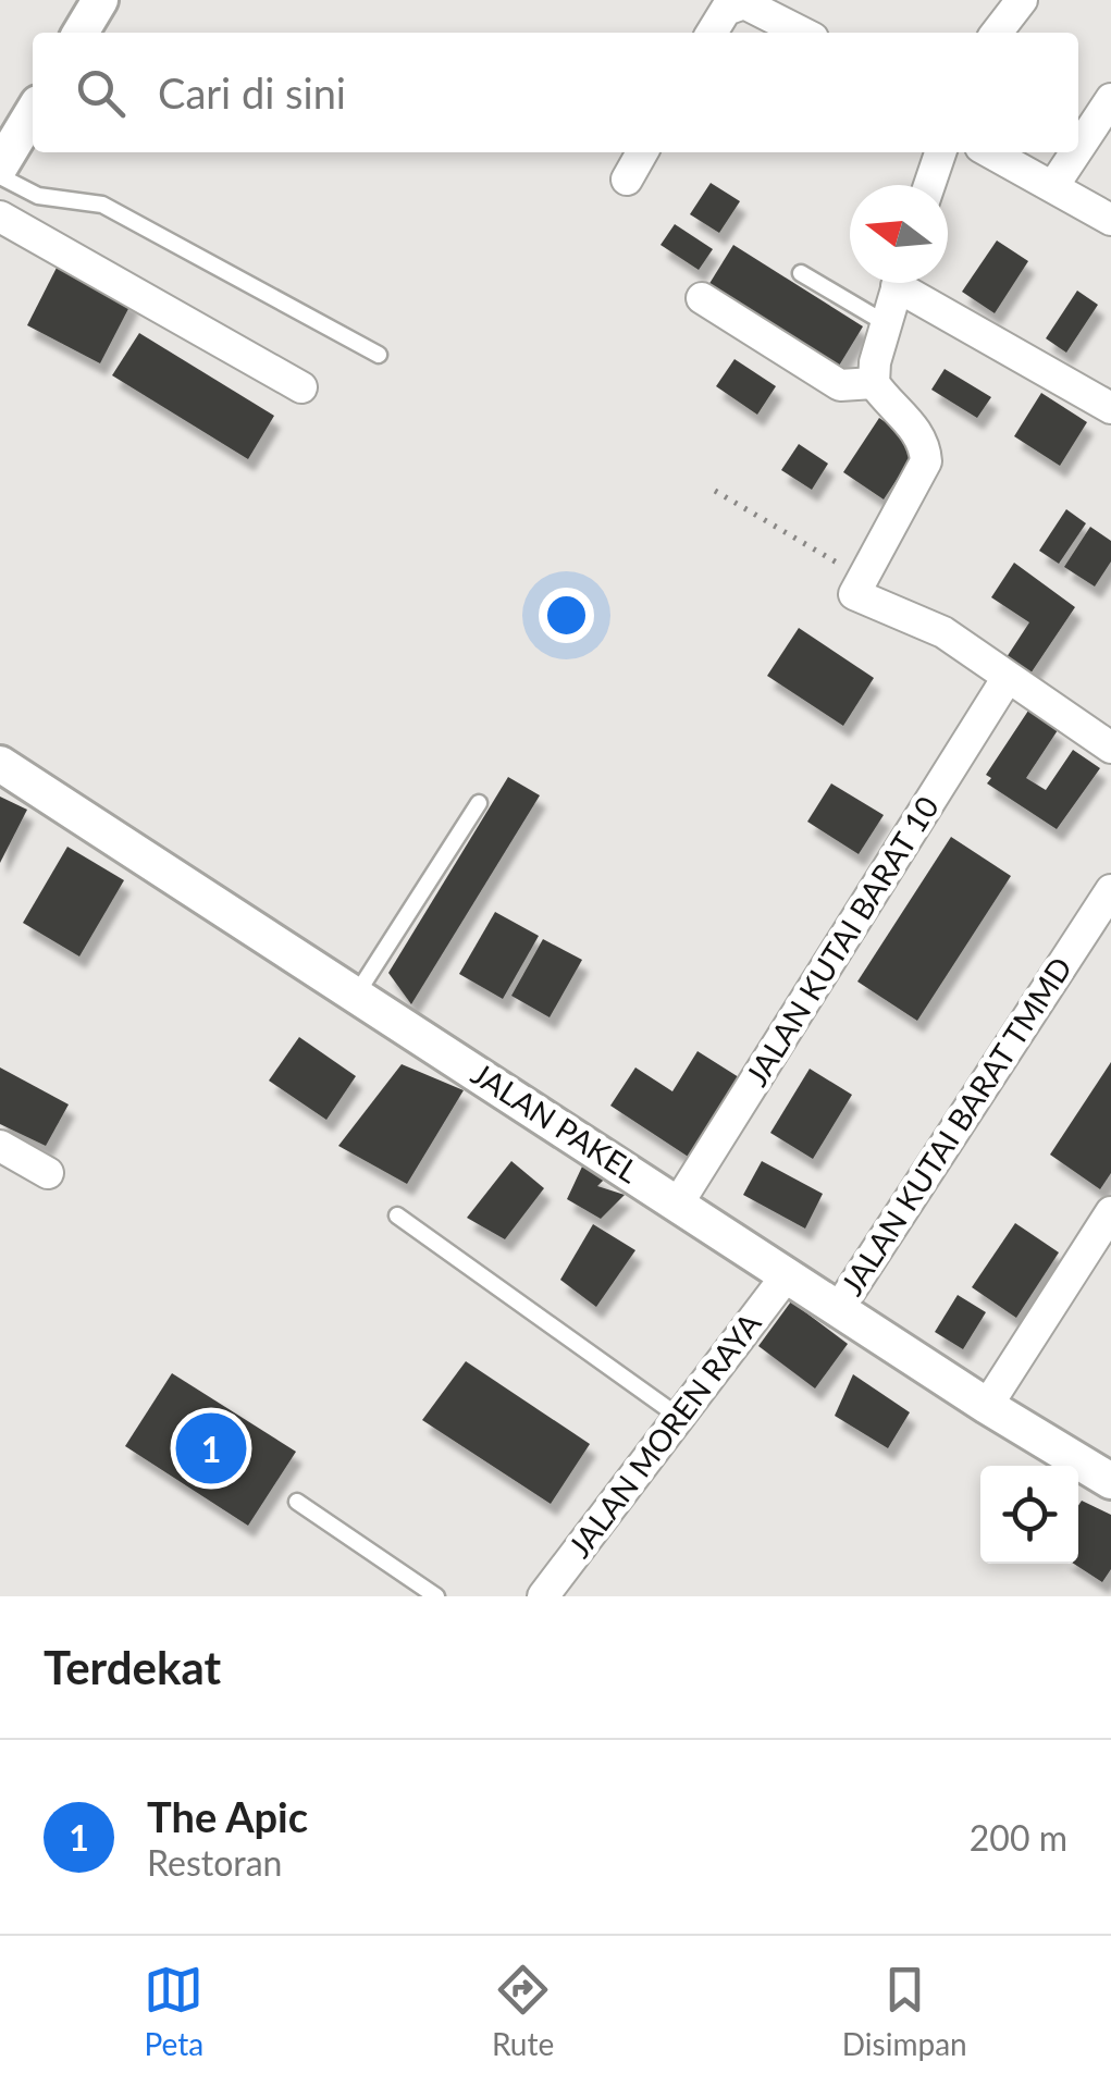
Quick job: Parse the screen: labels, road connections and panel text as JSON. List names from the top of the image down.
{
  "streets": {
    "street": [
      "JALAN KUTAI BARAT 10",
      "JALAN PAKEL",
      "JALAN KUTAI BARAT TMMD",
      "JALAN MOREN RAYA"
    ]
  },
  "crossings": [
    ["JALAN KUTAI BARAT 10", "JALAN PAKEL"],
    ["JALAN PAKEL", "JALAN KUTAI BARAT TMMD"],
    ["JALAN PAKEL", "JALAN MOREN RAYA"]
  ],
  "north": "left",
  "page": {
    "search": "Cari di sini",
    "pins": "1",
    "heading": "Terdekat",
    "list": [
      {
        "mark": "1",
        "name": "The Apic",
        "note": "Restoran",
        "value": "200 m"
      }
    ],
    "nav": ["Peta", "Rute", "Disimpan"]
  }
}
